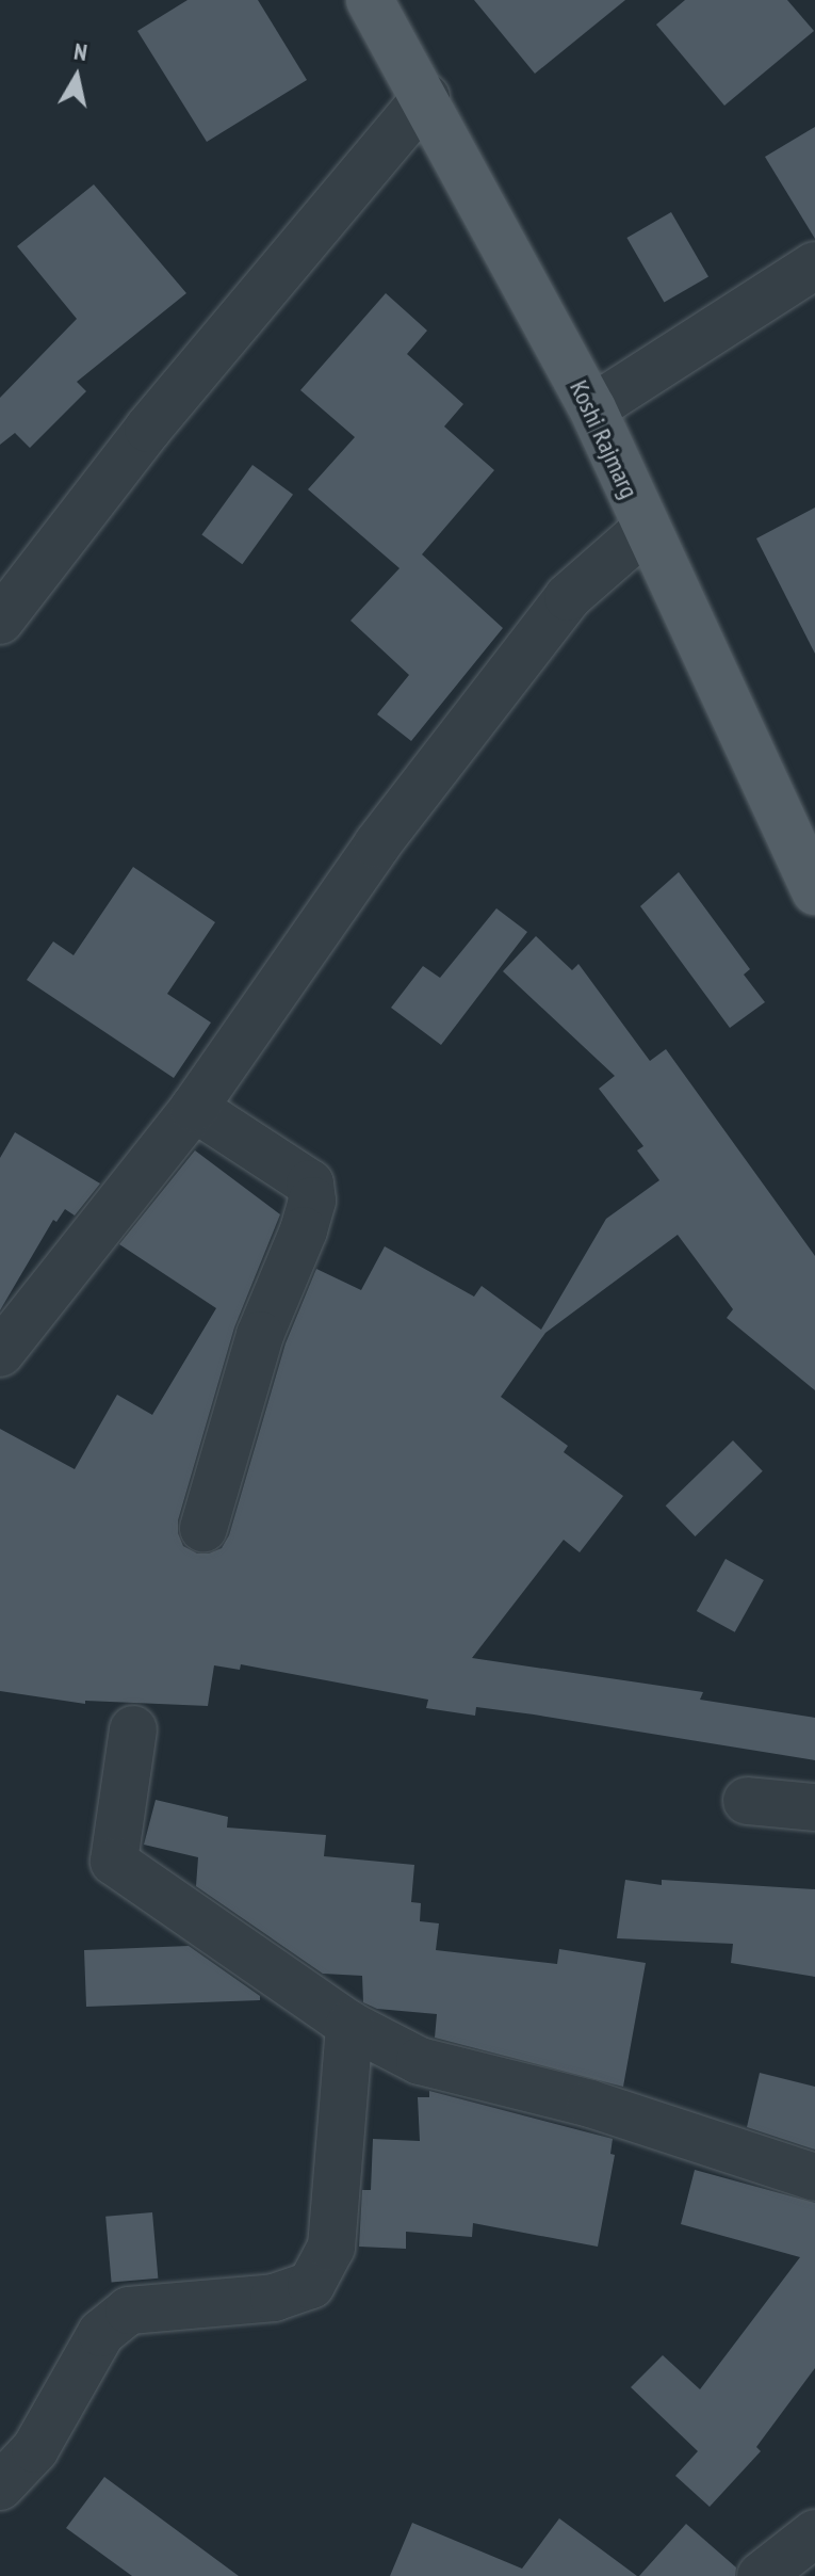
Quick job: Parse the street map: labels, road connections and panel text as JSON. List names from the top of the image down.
{
  "streets": {
    "main road": ["Koshi Rajmarg"]
  },
  "north": "top"
}
